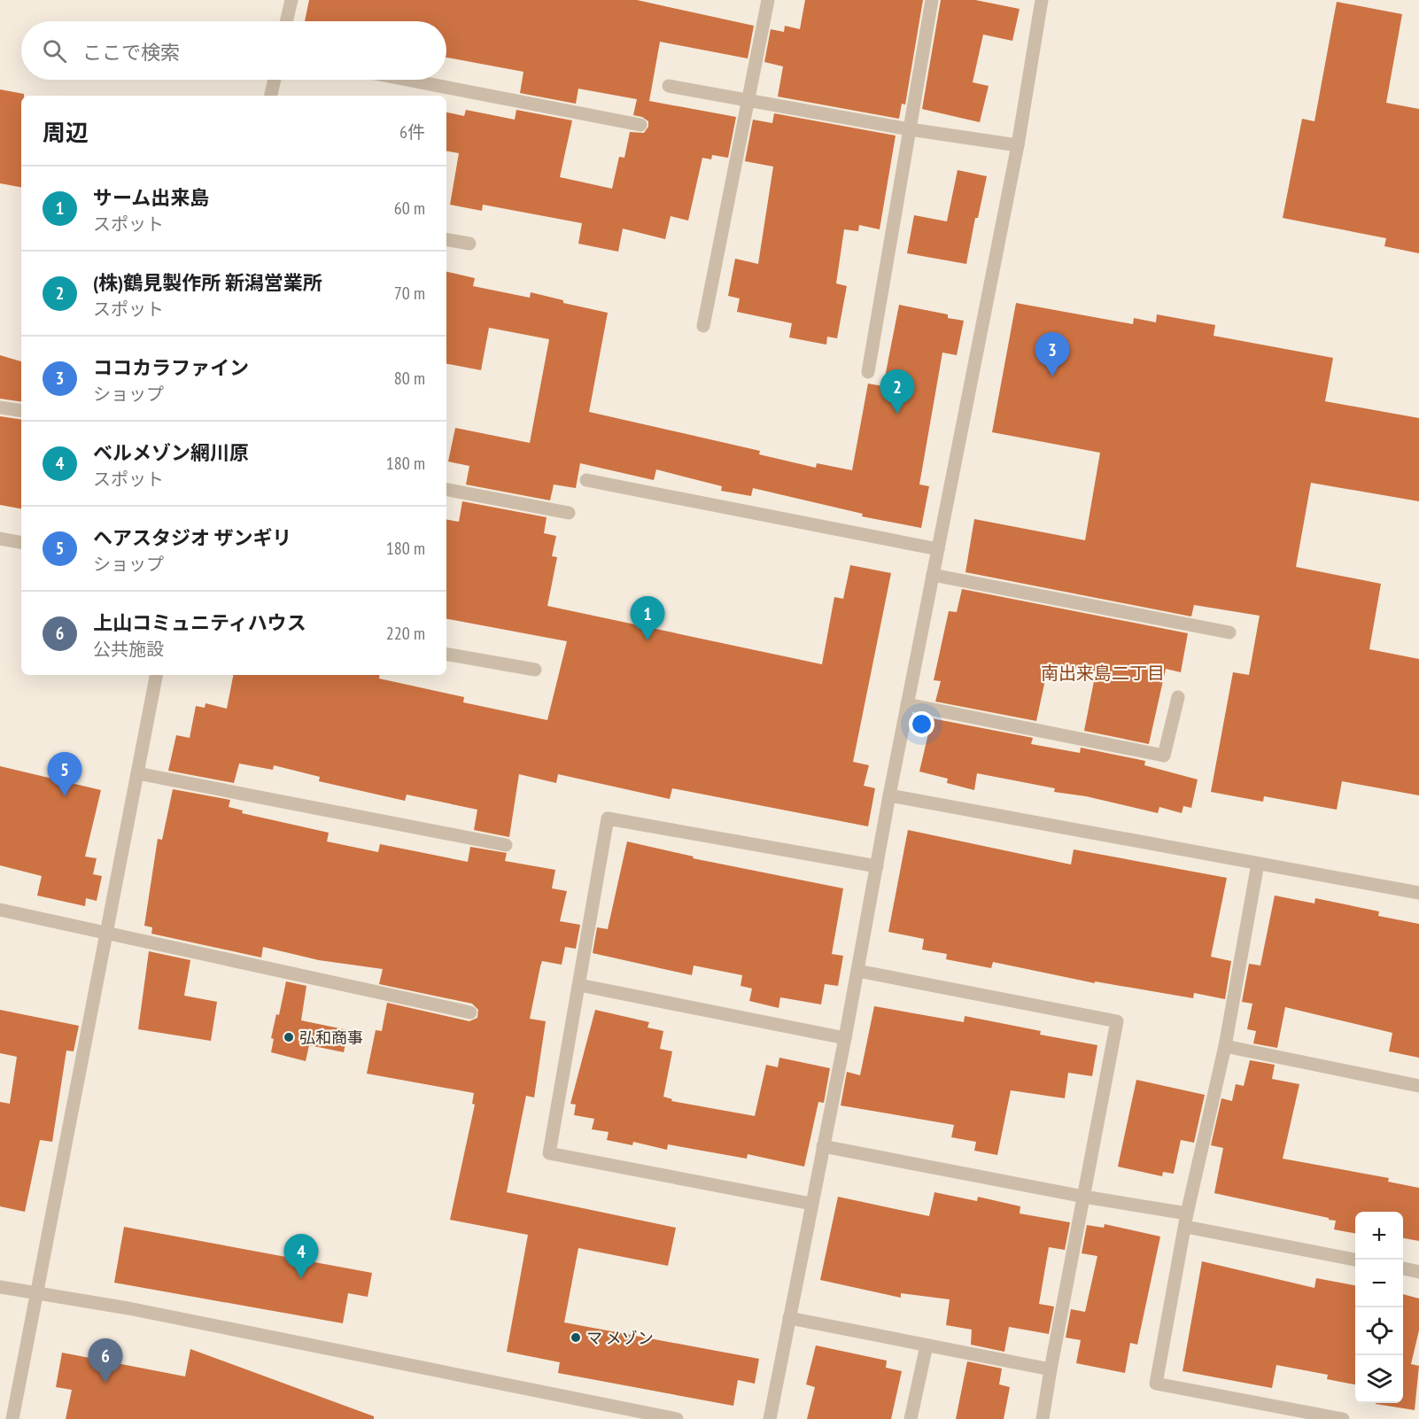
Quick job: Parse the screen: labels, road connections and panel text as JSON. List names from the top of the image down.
{
  "districts": ["南出来島二丁目"],
  "places": ["弘和商事", "マ メゾン"],
  "page": {
    "search": "ここで検索",
    "heading": ["周辺", "6件"],
    "list": [
      {
        "mark": "1",
        "name": "サーム出来島",
        "note": "スポット",
        "value": "60 m"
      },
      {
        "mark": "2",
        "name": "(株)鶴見製作所 新潟営業所",
        "note": "スポット",
        "value": "70 m"
      },
      {
        "mark": "3",
        "name": "ココカラファイン",
        "note": "ショップ",
        "value": "80 m"
      },
      {
        "mark": "4",
        "name": "ベルメゾン網川原",
        "note": "スポット",
        "value": "180 m"
      },
      {
        "mark": "5",
        "name": "ヘアスタジオ ザンギリ",
        "note": "ショップ",
        "value": "180 m"
      },
      {
        "mark": "6",
        "name": "上山コミュニティハウス",
        "note": "公共施設",
        "value": "220 m"
      }
    ],
    "pins": [
      "3",
      "2",
      "1",
      "5",
      "4",
      "6"
    ],
    "map_buttons": ["+", "−"]
  }
}
